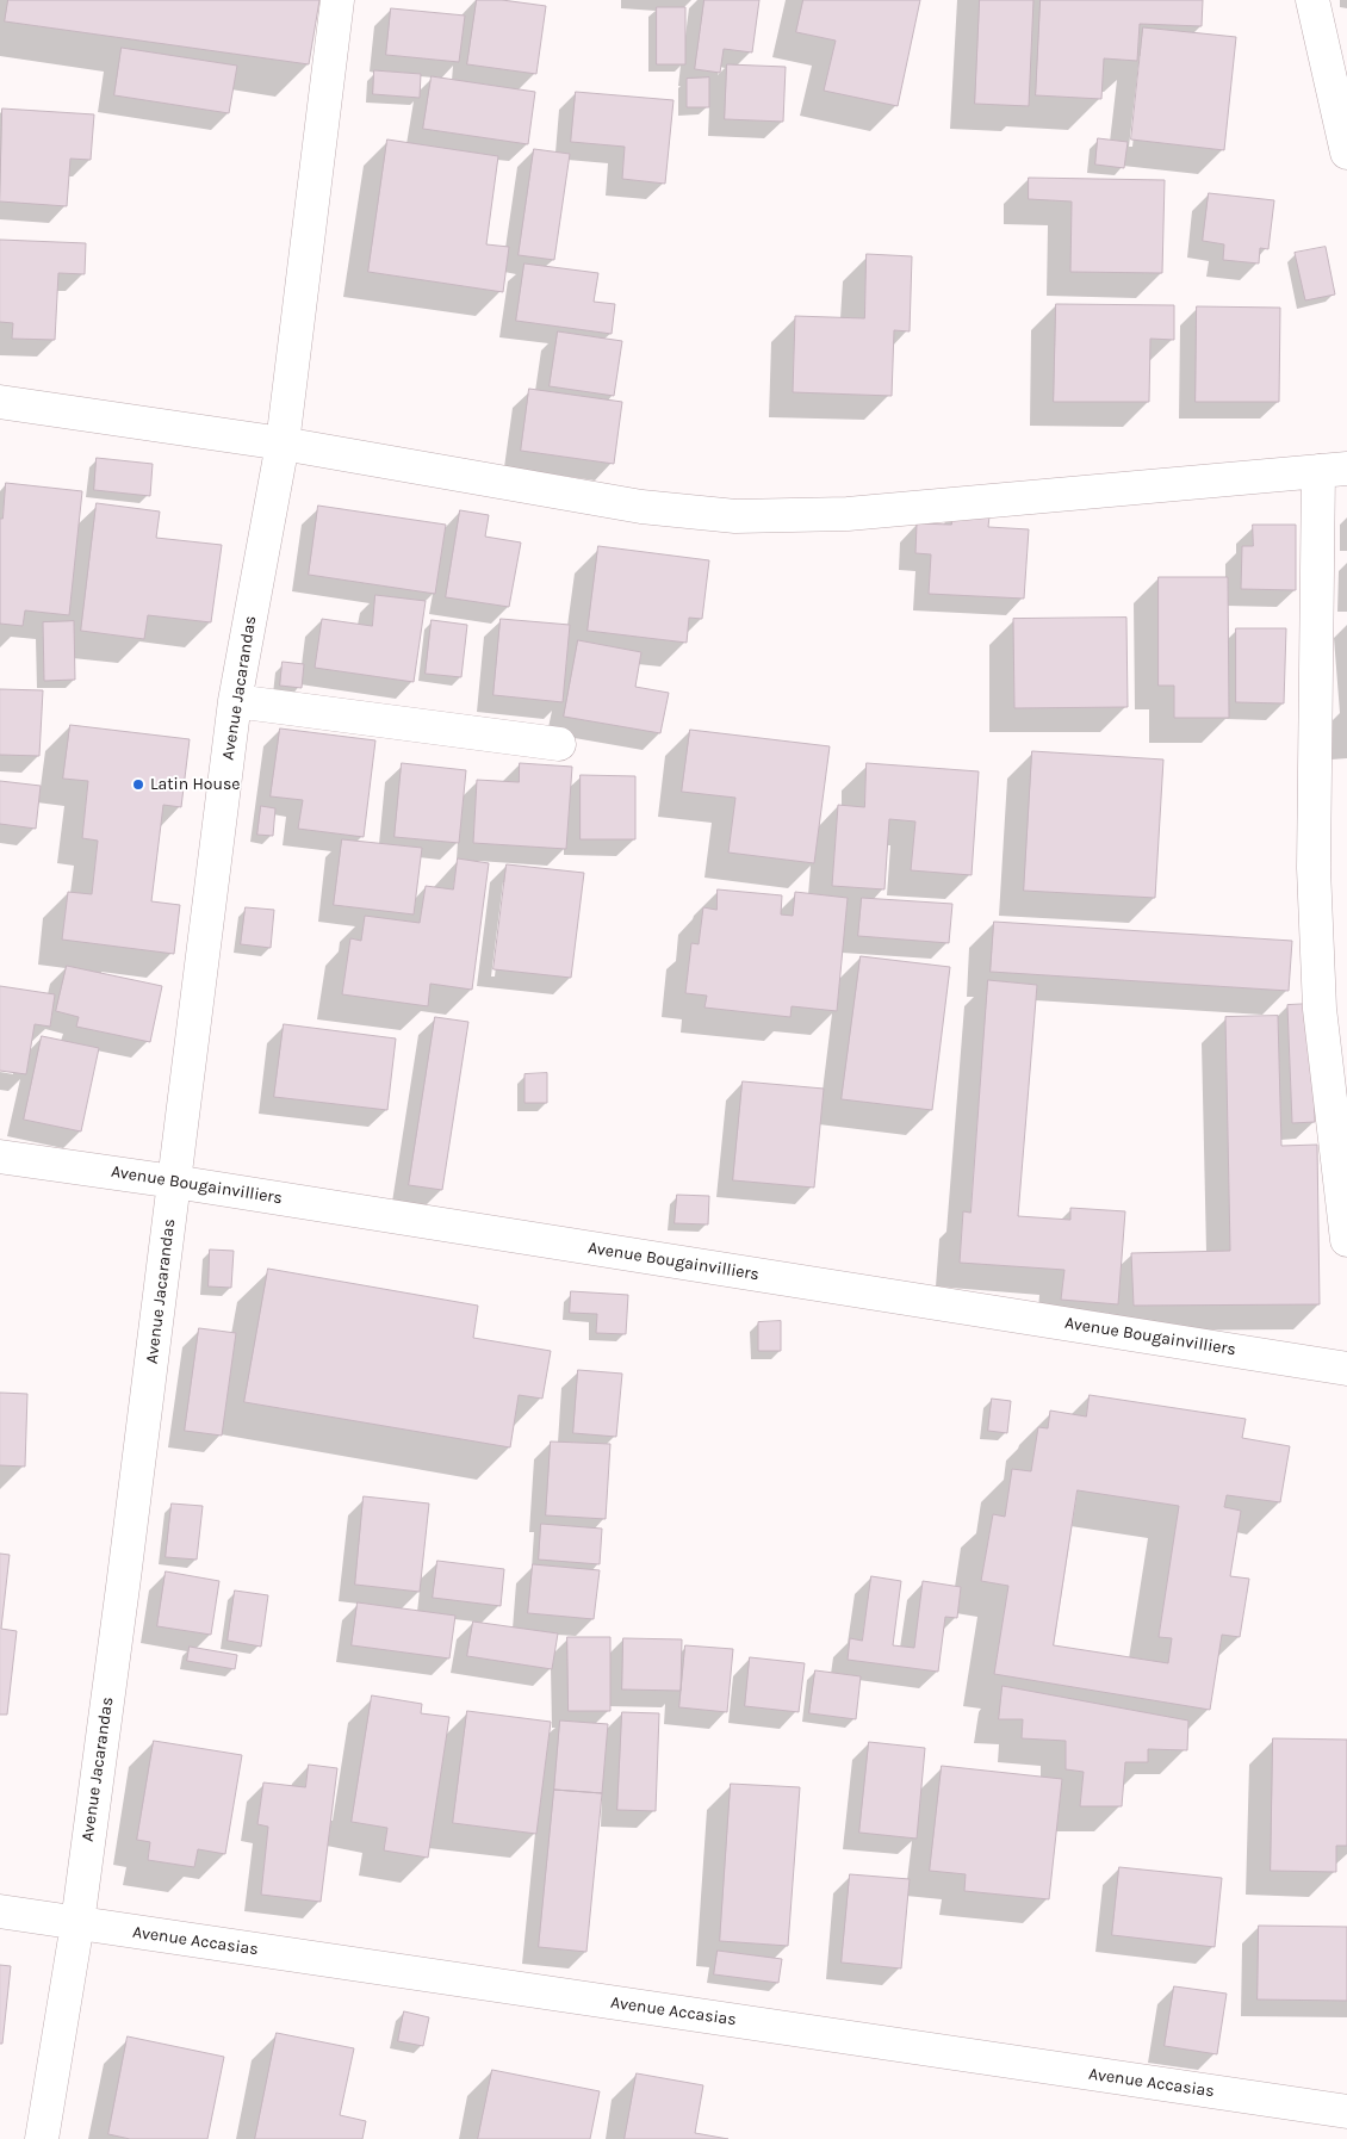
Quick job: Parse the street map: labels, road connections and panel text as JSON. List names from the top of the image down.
{
  "streets": {
    "street": ["Avenue Jacarandas", "Avenue Bougainvilliers", "Avenue Accasias"]
  },
  "crossings": [
    ["Avenue Jacarandas", "Avenue Bougainvilliers"],
    ["Avenue Jacarandas", "Avenue Accasias"]
  ],
  "places": ["Latin House"]
}
